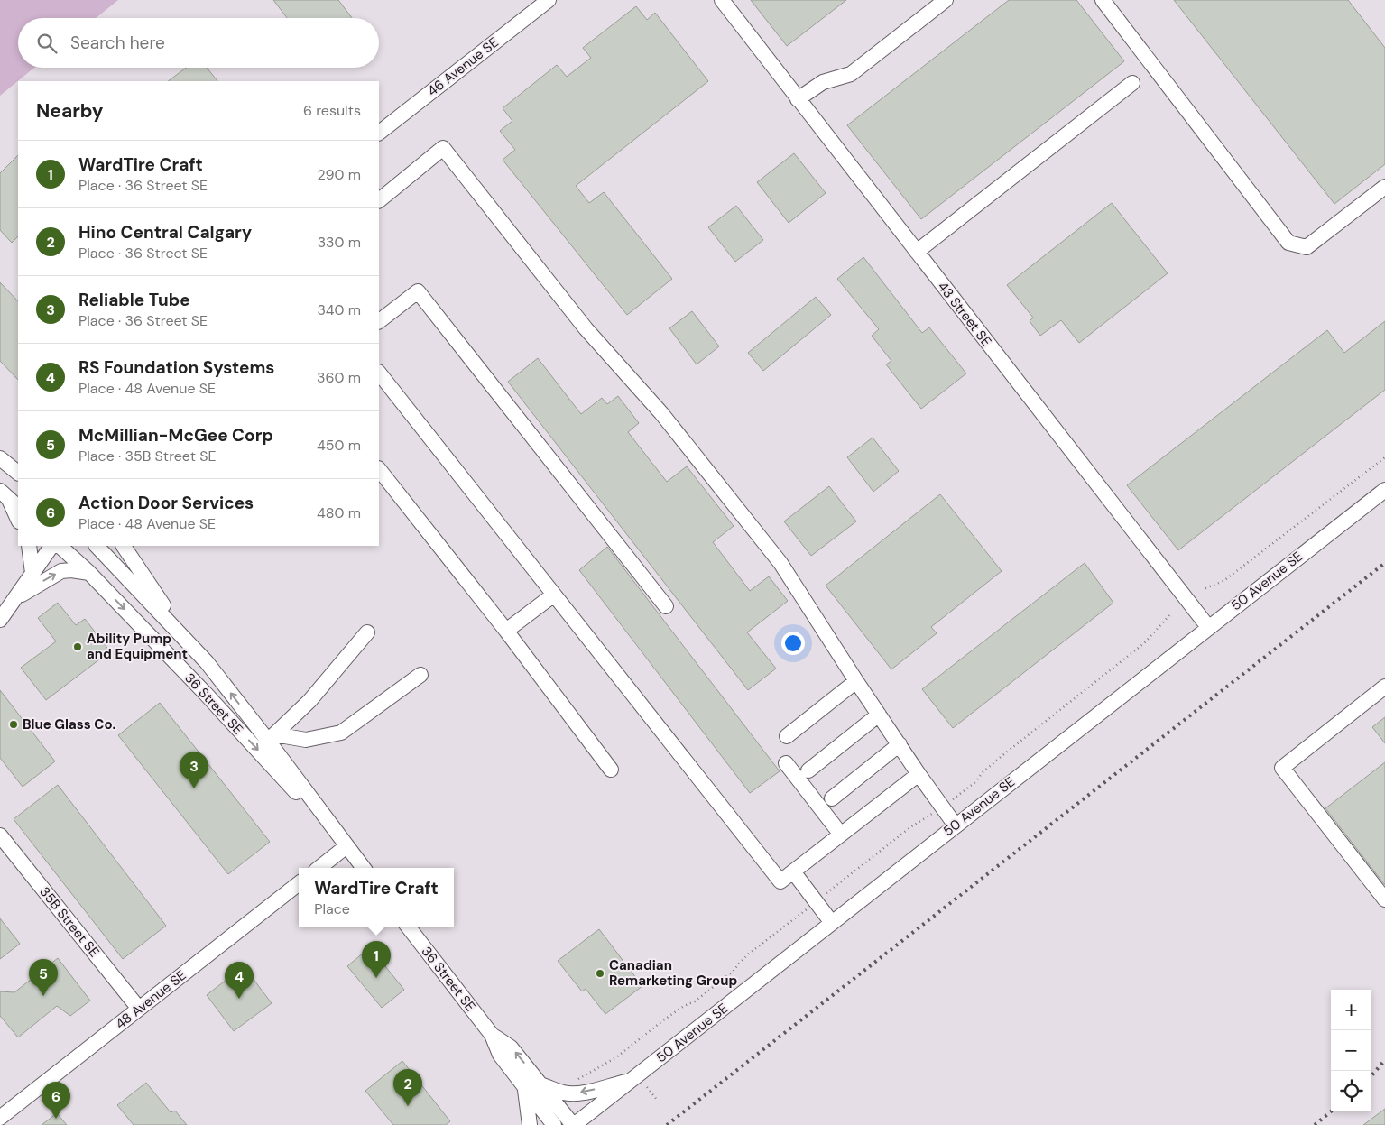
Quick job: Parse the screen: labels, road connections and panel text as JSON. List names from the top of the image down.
{
  "streets": {
    "street": [
      "46 Avenue SE",
      "43 Street SE",
      "50 Avenue SE",
      "36 Street SE",
      "35B Street SE",
      "48 Avenue SE"
    ]
  },
  "crossings": [
    ["43 Street SE", "50 Avenue SE"],
    ["50 Avenue SE", "36 Street SE"],
    ["35B Street SE", "48 Avenue SE"]
  ],
  "places": ["Ability Pump and Equipment", "Blue Glass Co.", "Canadian Remarketing Group"],
  "page": {
    "search": "Search here",
    "heading": ["Nearby", "6 results"],
    "list": [
      {
        "mark": "1",
        "name": "WardTire Craft",
        "note": "Place · 36 Street SE",
        "value": "290 m"
      },
      {
        "mark": "2",
        "name": "Hino Central Calgary",
        "note": "Place · 36 Street SE",
        "value": "330 m"
      },
      {
        "mark": "3",
        "name": "Reliable Tube",
        "note": "Place · 36 Street SE",
        "value": "340 m"
      },
      {
        "mark": "4",
        "name": "RS Foundation Systems",
        "note": "Place · 48 Avenue SE",
        "value": "360 m"
      },
      {
        "mark": "5",
        "name": "McMillian-McGee Corp",
        "note": "Place · 35B Street SE",
        "value": "450 m"
      },
      {
        "mark": "6",
        "name": "Action Door Services",
        "note": "Place · 48 Avenue SE",
        "value": "480 m"
      }
    ],
    "pins": [
      "3",
      "1",
      "5",
      "4",
      "2",
      "6"
    ],
    "popup": ["WardTire Craft", "Place"],
    "map_buttons": ["+", "−"]
  }
}
